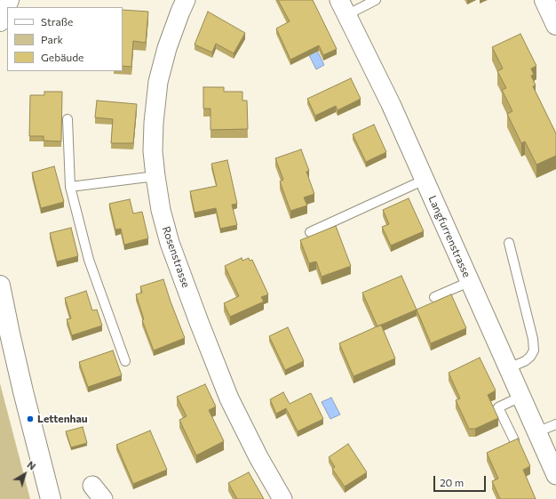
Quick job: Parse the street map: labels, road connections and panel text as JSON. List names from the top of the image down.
{
  "streets": {
    "street": ["Langfurrenstrasse", "Rosenstrasse"]
  },
  "places": ["Lettenhau"],
  "legend": ["Straße", "Park", "Gebäude"],
  "scale_bar": "20 m",
  "north": "top right"
}
